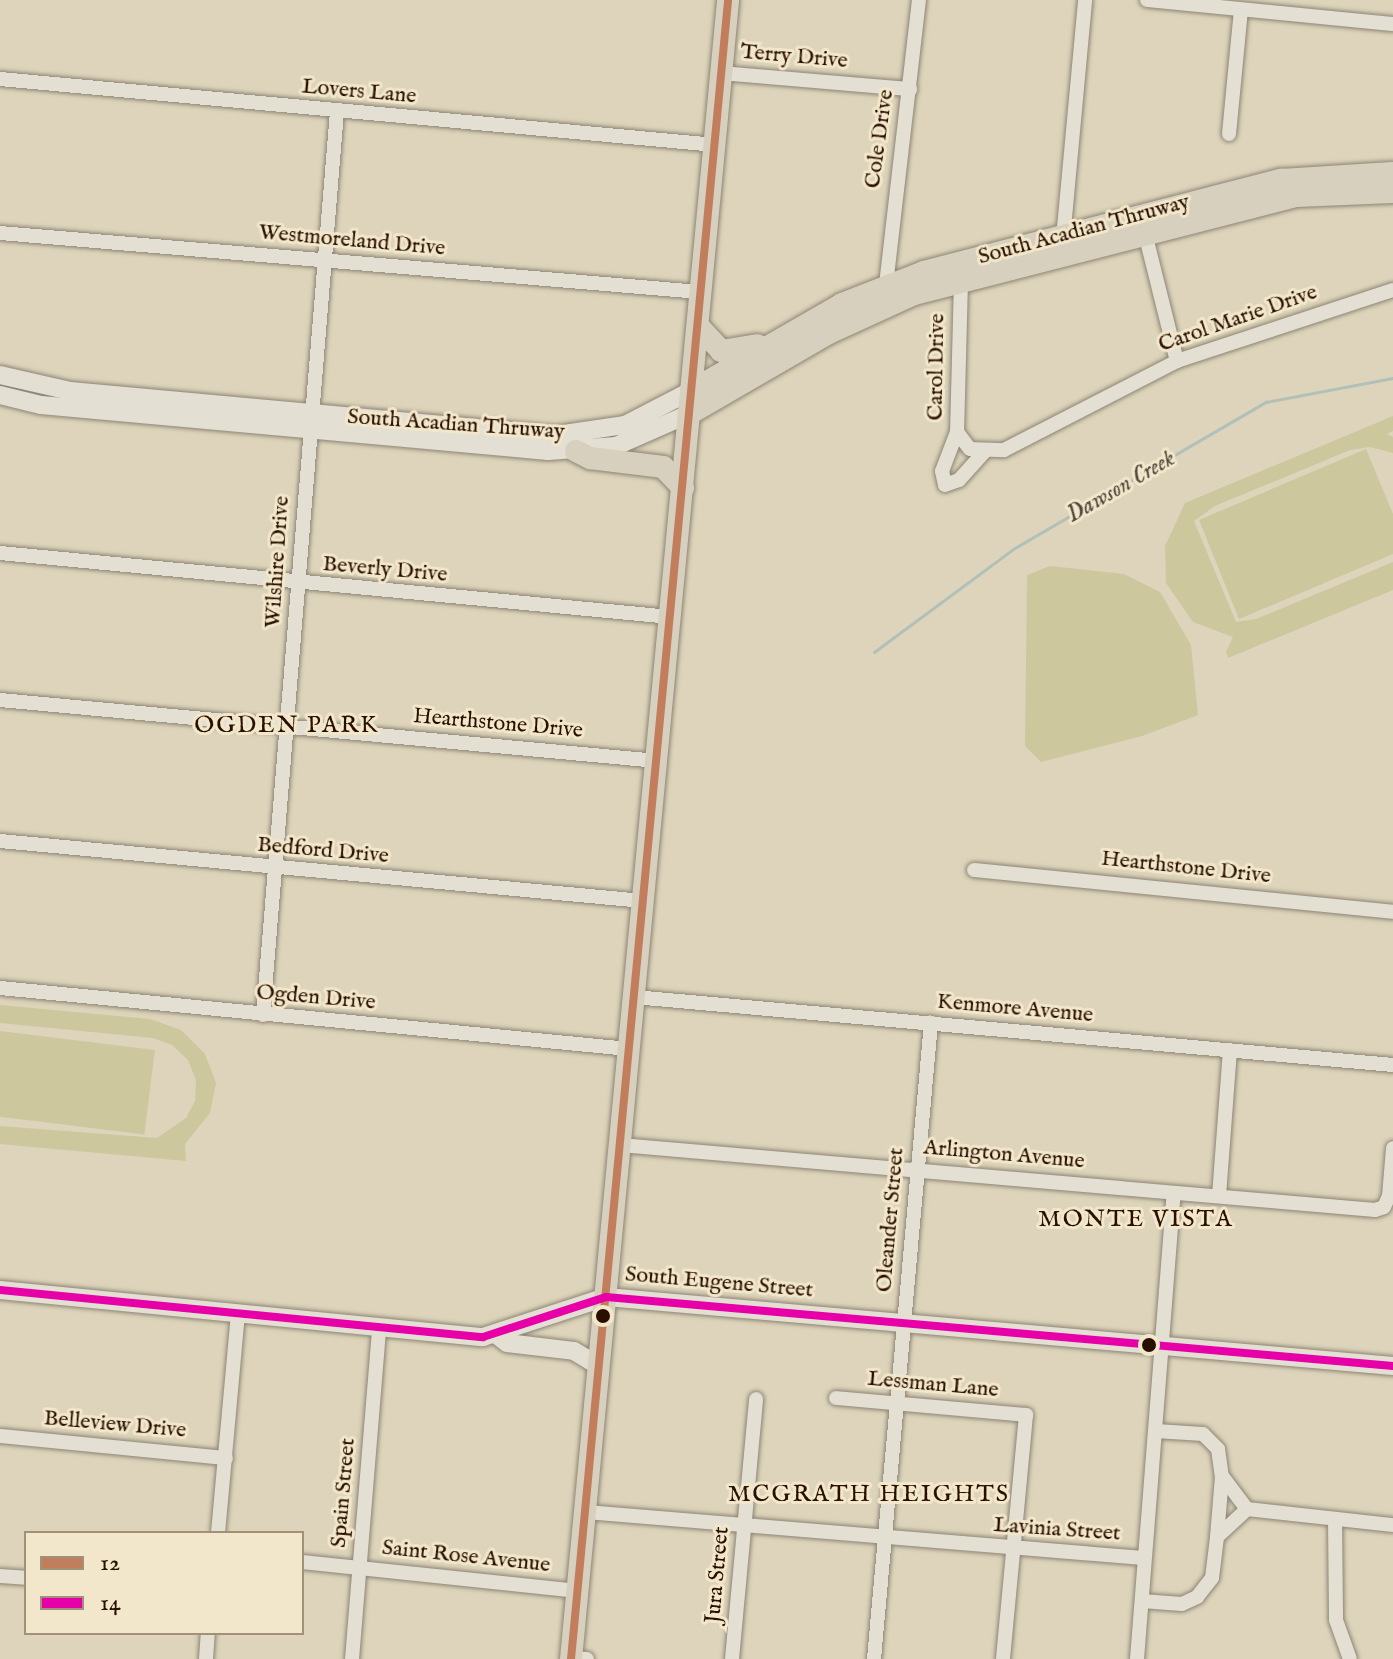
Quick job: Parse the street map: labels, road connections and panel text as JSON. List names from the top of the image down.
{
  "streets": {
    "main road": ["South Acadian Thruway"],
    "street": [
      "Terry Drive",
      "Lovers Lane",
      "Cole Drive",
      "Westmoreland Drive",
      "Carol Marie Drive",
      "Carol Drive",
      "Wilshire Drive",
      "Beverly Drive",
      "Hearthstone Drive",
      "Bedford Drive",
      "Ogden Drive",
      "Kenmore Avenue",
      "Arlington Avenue",
      "Oleander Street",
      "South Eugene Street",
      "Lessman Lane",
      "Belleview Drive",
      "Spain Street",
      "Lavinia Street",
      "Saint Rose Avenue",
      "Jura Street"
    ]
  },
  "crossings": [
    ["Terry Drive", "Cole Drive"],
    ["Lovers Lane", "Wilshire Drive"],
    ["Cole Drive", "South Acadian Thruway"],
    ["South Acadian Thruway", "Carol Drive"],
    ["South Acadian Thruway", "Wilshire Drive"],
    ["Westmoreland Drive", "Wilshire Drive"],
    ["Carol Marie Drive", "Carol Drive"],
    ["Wilshire Drive", "Beverly Drive"],
    ["Wilshire Drive", "Hearthstone Drive"],
    ["Wilshire Drive", "Bedford Drive"],
    ["Wilshire Drive", "Ogden Drive"],
    ["Kenmore Avenue", "Oleander Street"],
    ["Arlington Avenue", "Oleander Street"],
    ["Oleander Street", "South Eugene Street"],
    ["Oleander Street", "Lessman Lane"],
    ["Oleander Street", "Lavinia Street"],
    ["South Eugene Street", "Spain Street"],
    ["Lessman Lane", "Lavinia Street"],
    ["Spain Street", "Saint Rose Avenue"],
    ["Lavinia Street", "Jura Street"]
  ],
  "districts": ["OGDEN PARK", "MONTE VISTA", "MCGRATH HEIGHTS"],
  "water": ["Dawson Creek"],
  "lines": ["transit line 12", "transit line 14"],
  "legend": ["12", "14"]
}
